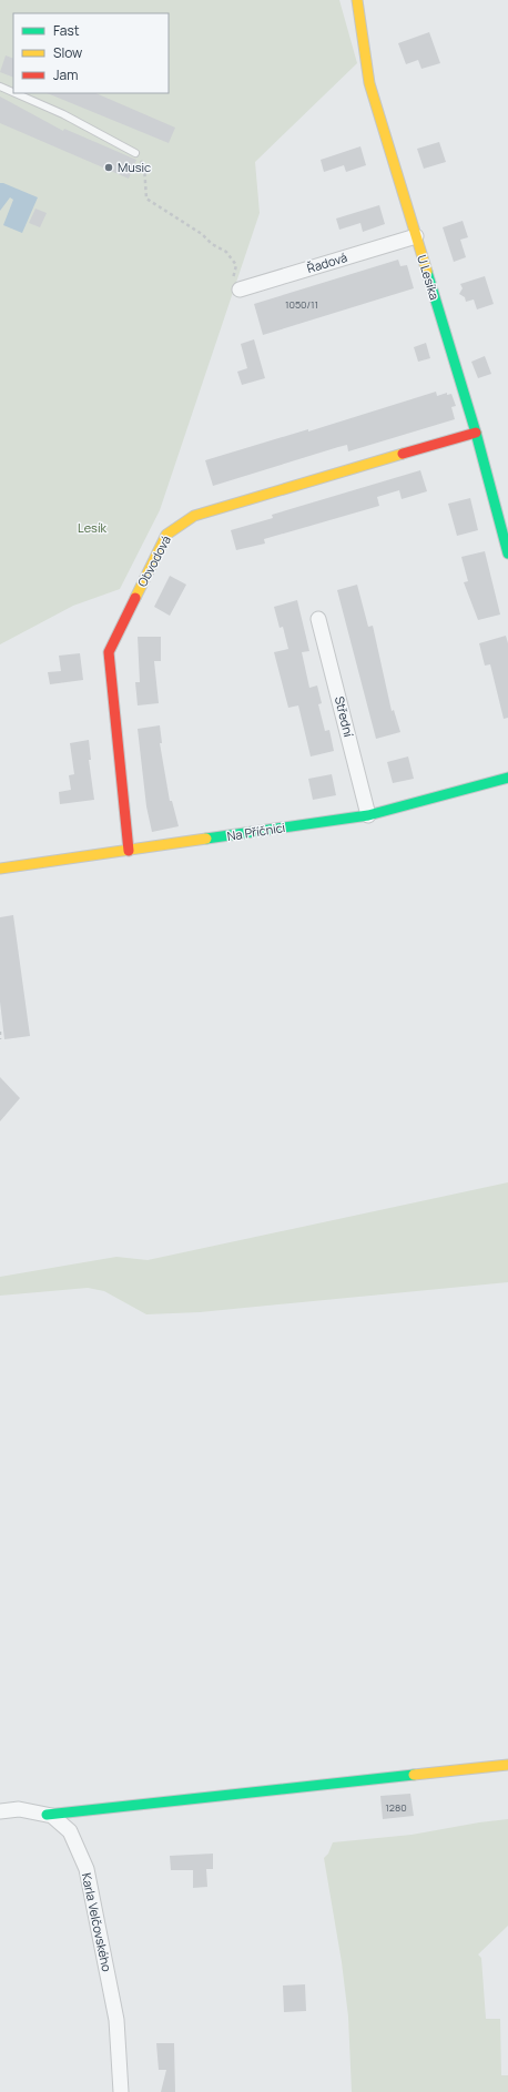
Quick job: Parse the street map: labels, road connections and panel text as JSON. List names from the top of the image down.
{
  "streets": {
    "street": [
      "Řadová",
      "U Lesíka",
      "Obvodová",
      "Střední",
      "Na Příčnici",
      "Karla Velčovského"
    ]
  },
  "crossings": [
    ["Řadová", "U Lesíka"],
    ["U Lesíka", "Obvodová"],
    ["Obvodová", "Na Příčnici"],
    ["Střední", "Na Příčnici"]
  ],
  "parks": ["Lesík"],
  "places": ["Music"],
  "house_numbers": ["1050/11", "1280"],
  "legend": ["Fast", "Slow", "Jam"]
}
